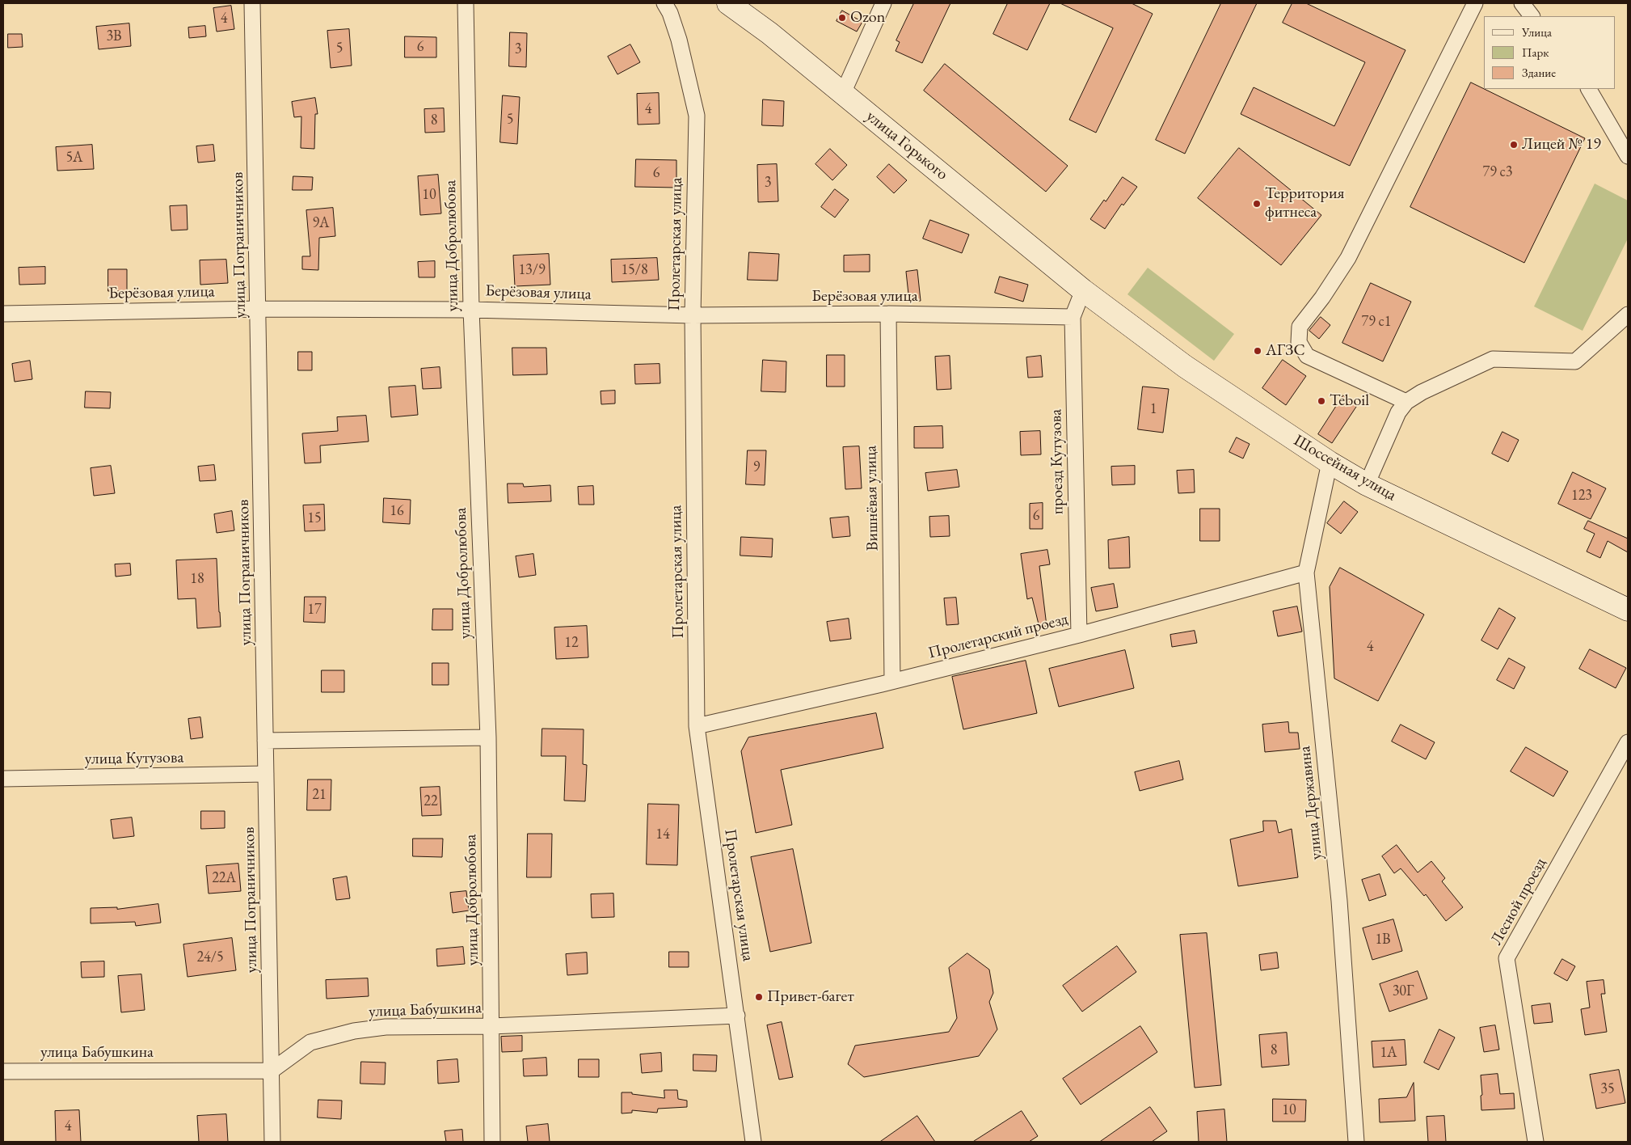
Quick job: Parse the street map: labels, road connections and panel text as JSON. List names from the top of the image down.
{
  "streets": {
    "main road": ["улица Горького", "Шоссейная улица"],
    "street": [
      "Пролетарская улица",
      "улица Пограничников",
      "улица Добролюбова",
      "Берёзовая улица",
      "проезд Кутузова",
      "Вишнёвая улица",
      "Пролетарский проезд",
      "улица Кутузова",
      "улица Державина",
      "Лесной проезд",
      "улица Бабушкина"
    ]
  },
  "crossings": [
    ["улица Горького", "проезд Кутузова"],
    ["улица Горького", "Шоссейная улица"],
    ["Пролетарская улица", "Берёзовая улица"],
    ["Пролетарская улица", "Пролетарский проезд"],
    ["Пролетарская улица", "улица Бабушкина"],
    ["улица Пограничников", "Берёзовая улица"],
    ["улица Пограничников", "улица Кутузова"],
    ["улица Пограничников", "улица Бабушкина"],
    ["улица Добролюбова", "Берёзовая улица"],
    ["улица Добролюбова", "улица Бабушкина"],
    ["Берёзовая улица", "проезд Кутузова"],
    ["Берёзовая улица", "Вишнёвая улица"],
    ["проезд Кутузова", "Шоссейная улица"],
    ["проезд Кутузова", "Пролетарский проезд"],
    ["Шоссейная улица", "улица Державина"],
    ["Вишнёвая улица", "Пролетарский проезд"],
    ["Пролетарский проезд", "улица Державина"]
  ],
  "places": [
    "Ozon",
    "Лицей № 19",
    "Территория фитнеса",
    "АГЗС",
    "Teboil",
    "Привет-багет"
  ],
  "house_numbers": [
    "4",
    "3В",
    "6",
    "5",
    "3",
    "4",
    "5",
    "8",
    "5А",
    "79 с3",
    "6",
    "3",
    "10",
    "9А",
    "13/9",
    "15/8",
    "79 с1",
    "1",
    "9",
    "123",
    "16",
    "6",
    "15",
    "18",
    "17",
    "12",
    "4",
    "21",
    "22",
    "14",
    "22А",
    "1В",
    "24/5",
    "30Г",
    "8",
    "1А",
    "35",
    "10",
    "4"
  ],
  "legend": ["Улица", "Парк", "Здание"]
}
